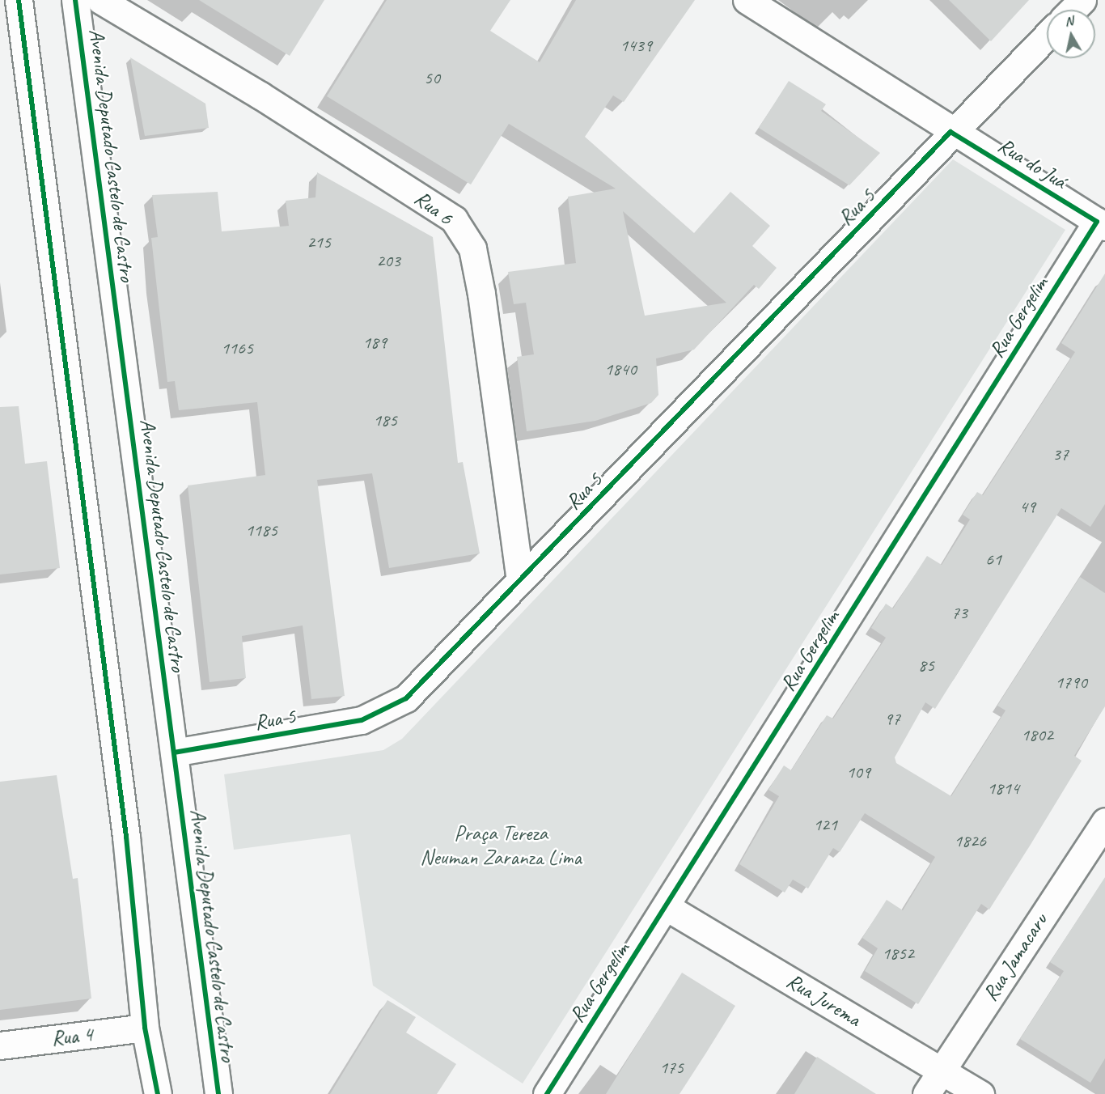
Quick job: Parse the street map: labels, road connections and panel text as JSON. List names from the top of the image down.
{
  "streets": {
    "street": [
      "Avenida Deputado Castelo de Castro",
      "Rua do Juá",
      "Rua 5",
      "Rua 6",
      "Rua Gergelim",
      "Rua Jamacaru",
      "Rua Jurema",
      "Rua 4"
    ]
  },
  "crossings": [
    ["Avenida Deputado Castelo de Castro", "Rua 5"],
    ["Rua do Juá", "Rua 5"],
    ["Rua do Juá", "Rua Gergelim"],
    ["Rua 5", "Rua 6"],
    ["Rua Gergelim", "Rua Jurema"],
    ["Rua Jamacaru", "Rua Jurema"]
  ],
  "parks": ["Praça Tereza Neuman Zaranza Lima"],
  "house_numbers": [
    "1439",
    "50",
    "215",
    "203",
    "189",
    "1165",
    "1840",
    "185",
    "37",
    "49",
    "1185",
    "61",
    "73",
    "85",
    "1790",
    "97",
    "1802",
    "109",
    "1814",
    "121",
    "1826",
    "1852",
    "175"
  ],
  "north": "top"
}
